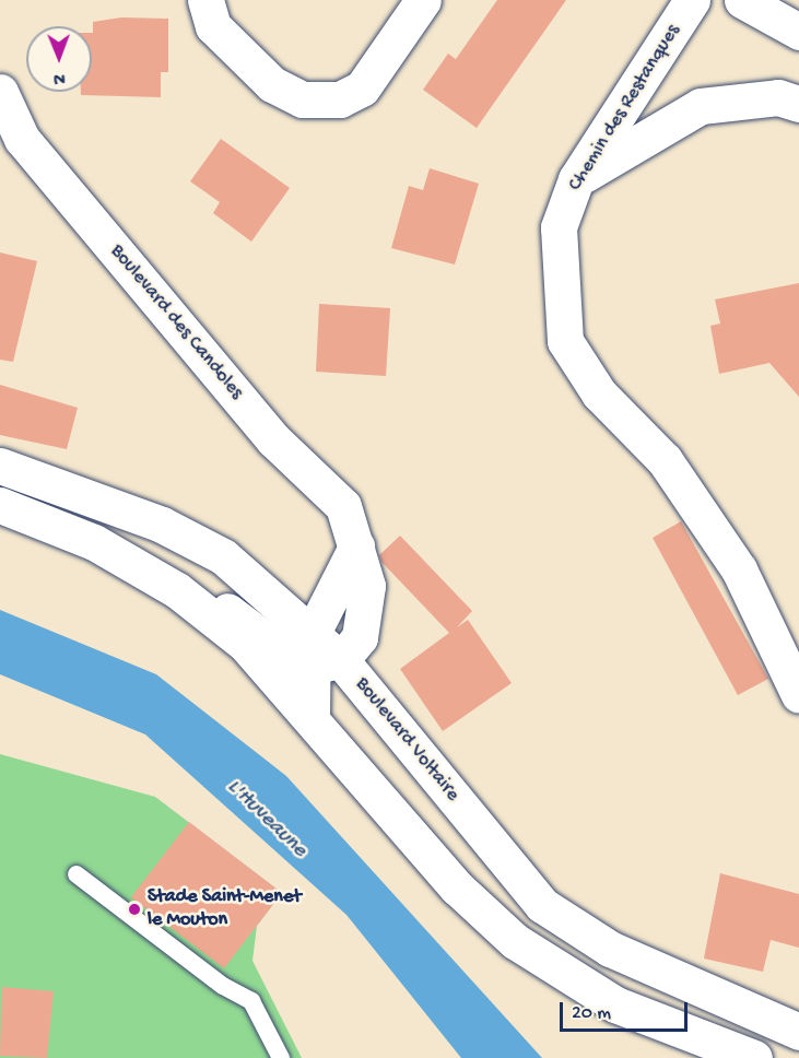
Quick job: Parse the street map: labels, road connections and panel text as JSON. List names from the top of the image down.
{
  "streets": {
    "street": ["Chemin des Restanques", "Boulevard des Candoles", "Boulevard Voltaire"]
  },
  "crossings": [
    ["Boulevard des Candoles", "Boulevard Voltaire"]
  ],
  "water": ["L'Huveaune"],
  "places": ["Stade Saint-Menet le Mouton"],
  "scale_bar": "20 m",
  "north": "bottom"
}
